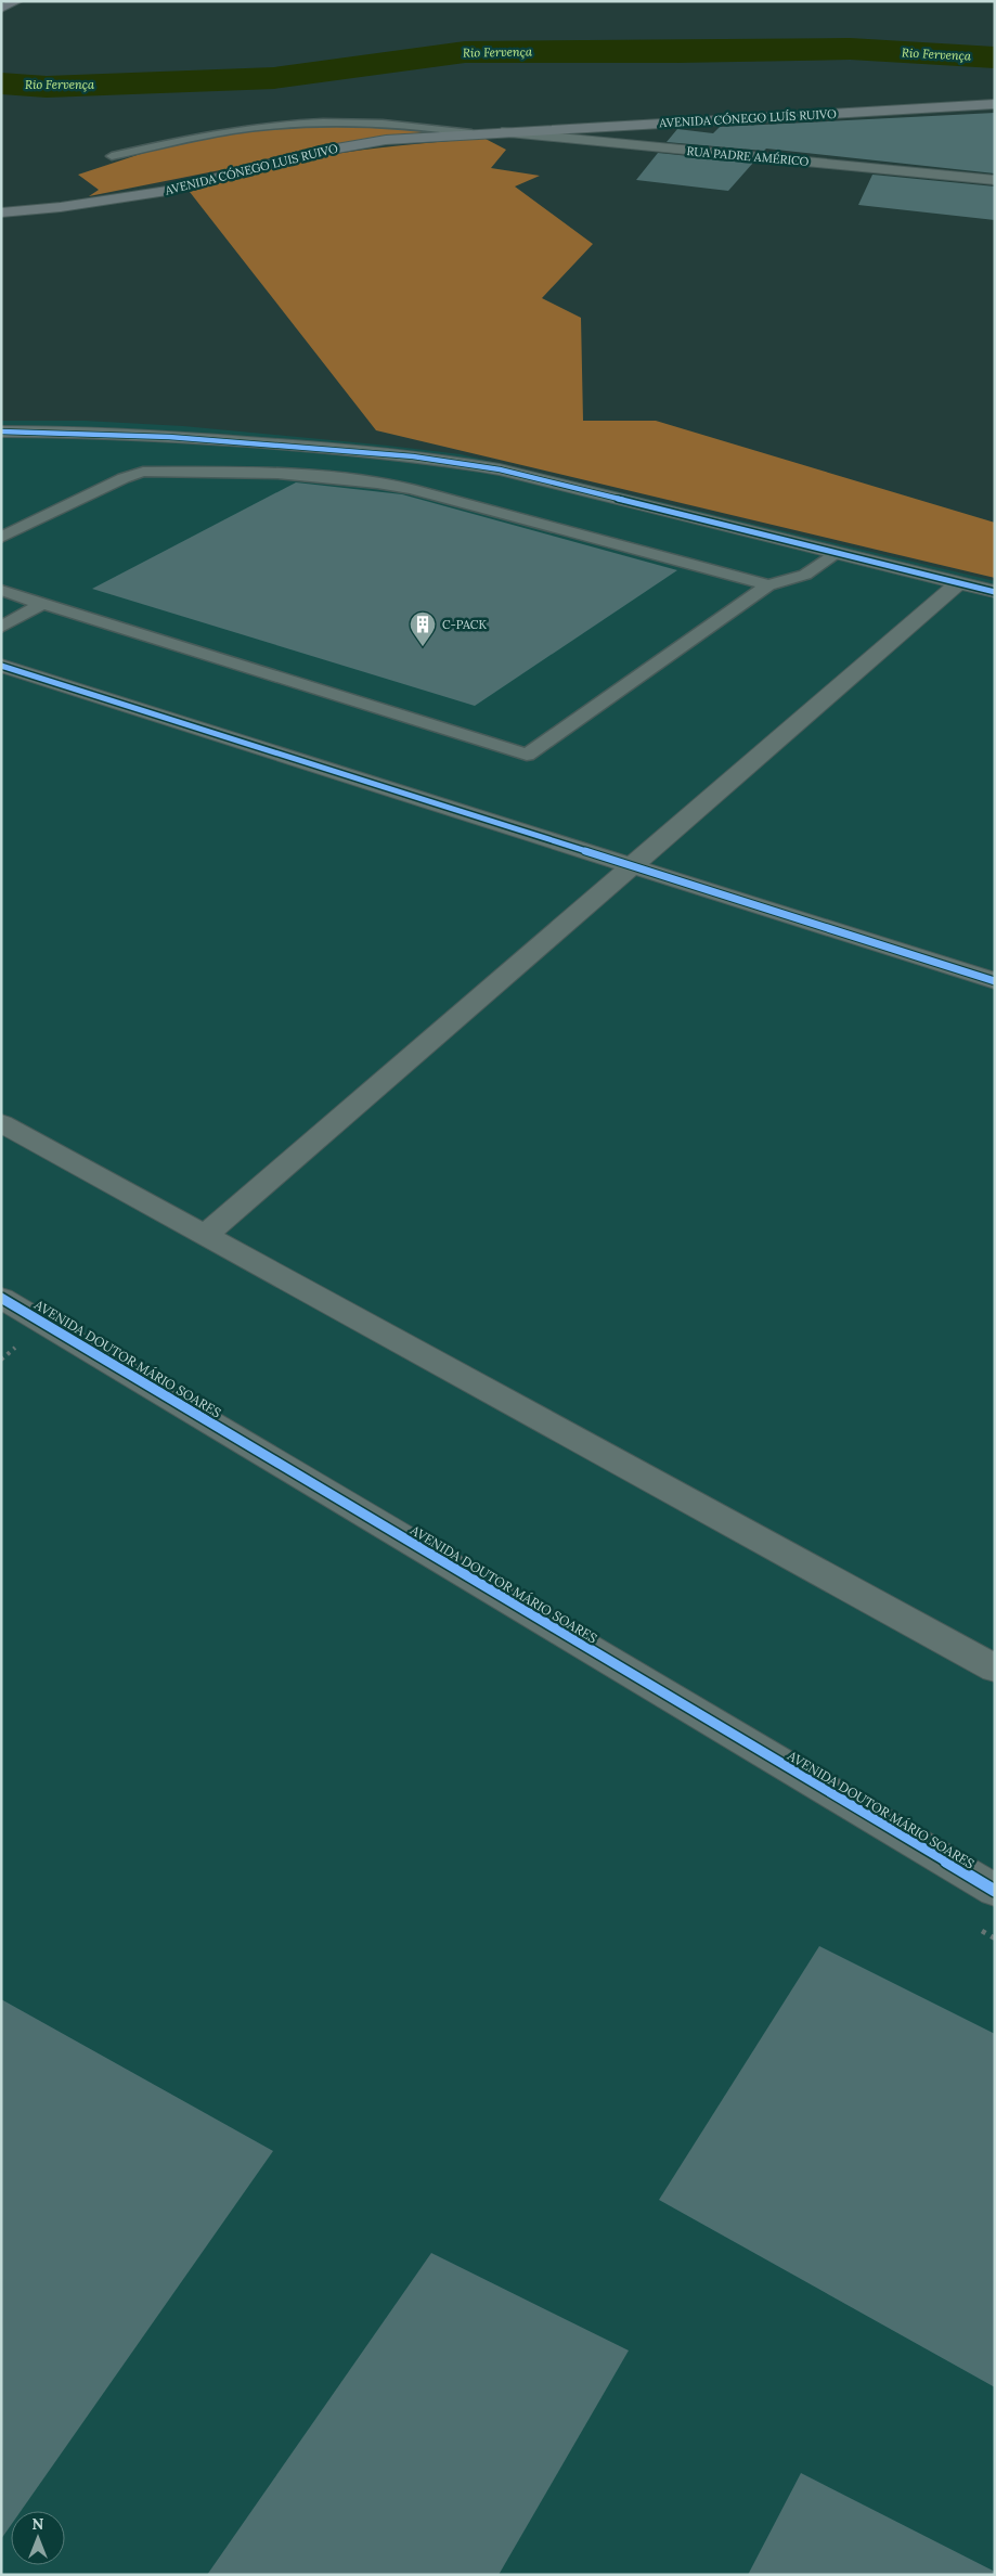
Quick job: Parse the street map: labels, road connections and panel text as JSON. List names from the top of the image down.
{
  "streets": {
    "street": [
      "AVENIDA CÓNEGO LUÍS RUIVO",
      "RUA PADRE AMÉRICO",
      "AVENIDA CÓNEGO LUIS RUIVO",
      "AVENIDA DOUTOR MÁRIO SOARES"
    ]
  },
  "crossings": [
    ["AVENIDA CÓNEGO LUÍS RUIVO", "RUA PADRE AMÉRICO"],
    ["AVENIDA CÓNEGO LUÍS RUIVO", "AVENIDA CÓNEGO LUIS RUIVO"],
    ["RUA PADRE AMÉRICO", "AVENIDA CÓNEGO LUIS RUIVO"]
  ],
  "water": ["Rio Fervença"],
  "places": {
    "building": ["C-PACK"]
  },
  "north": "top"
}
